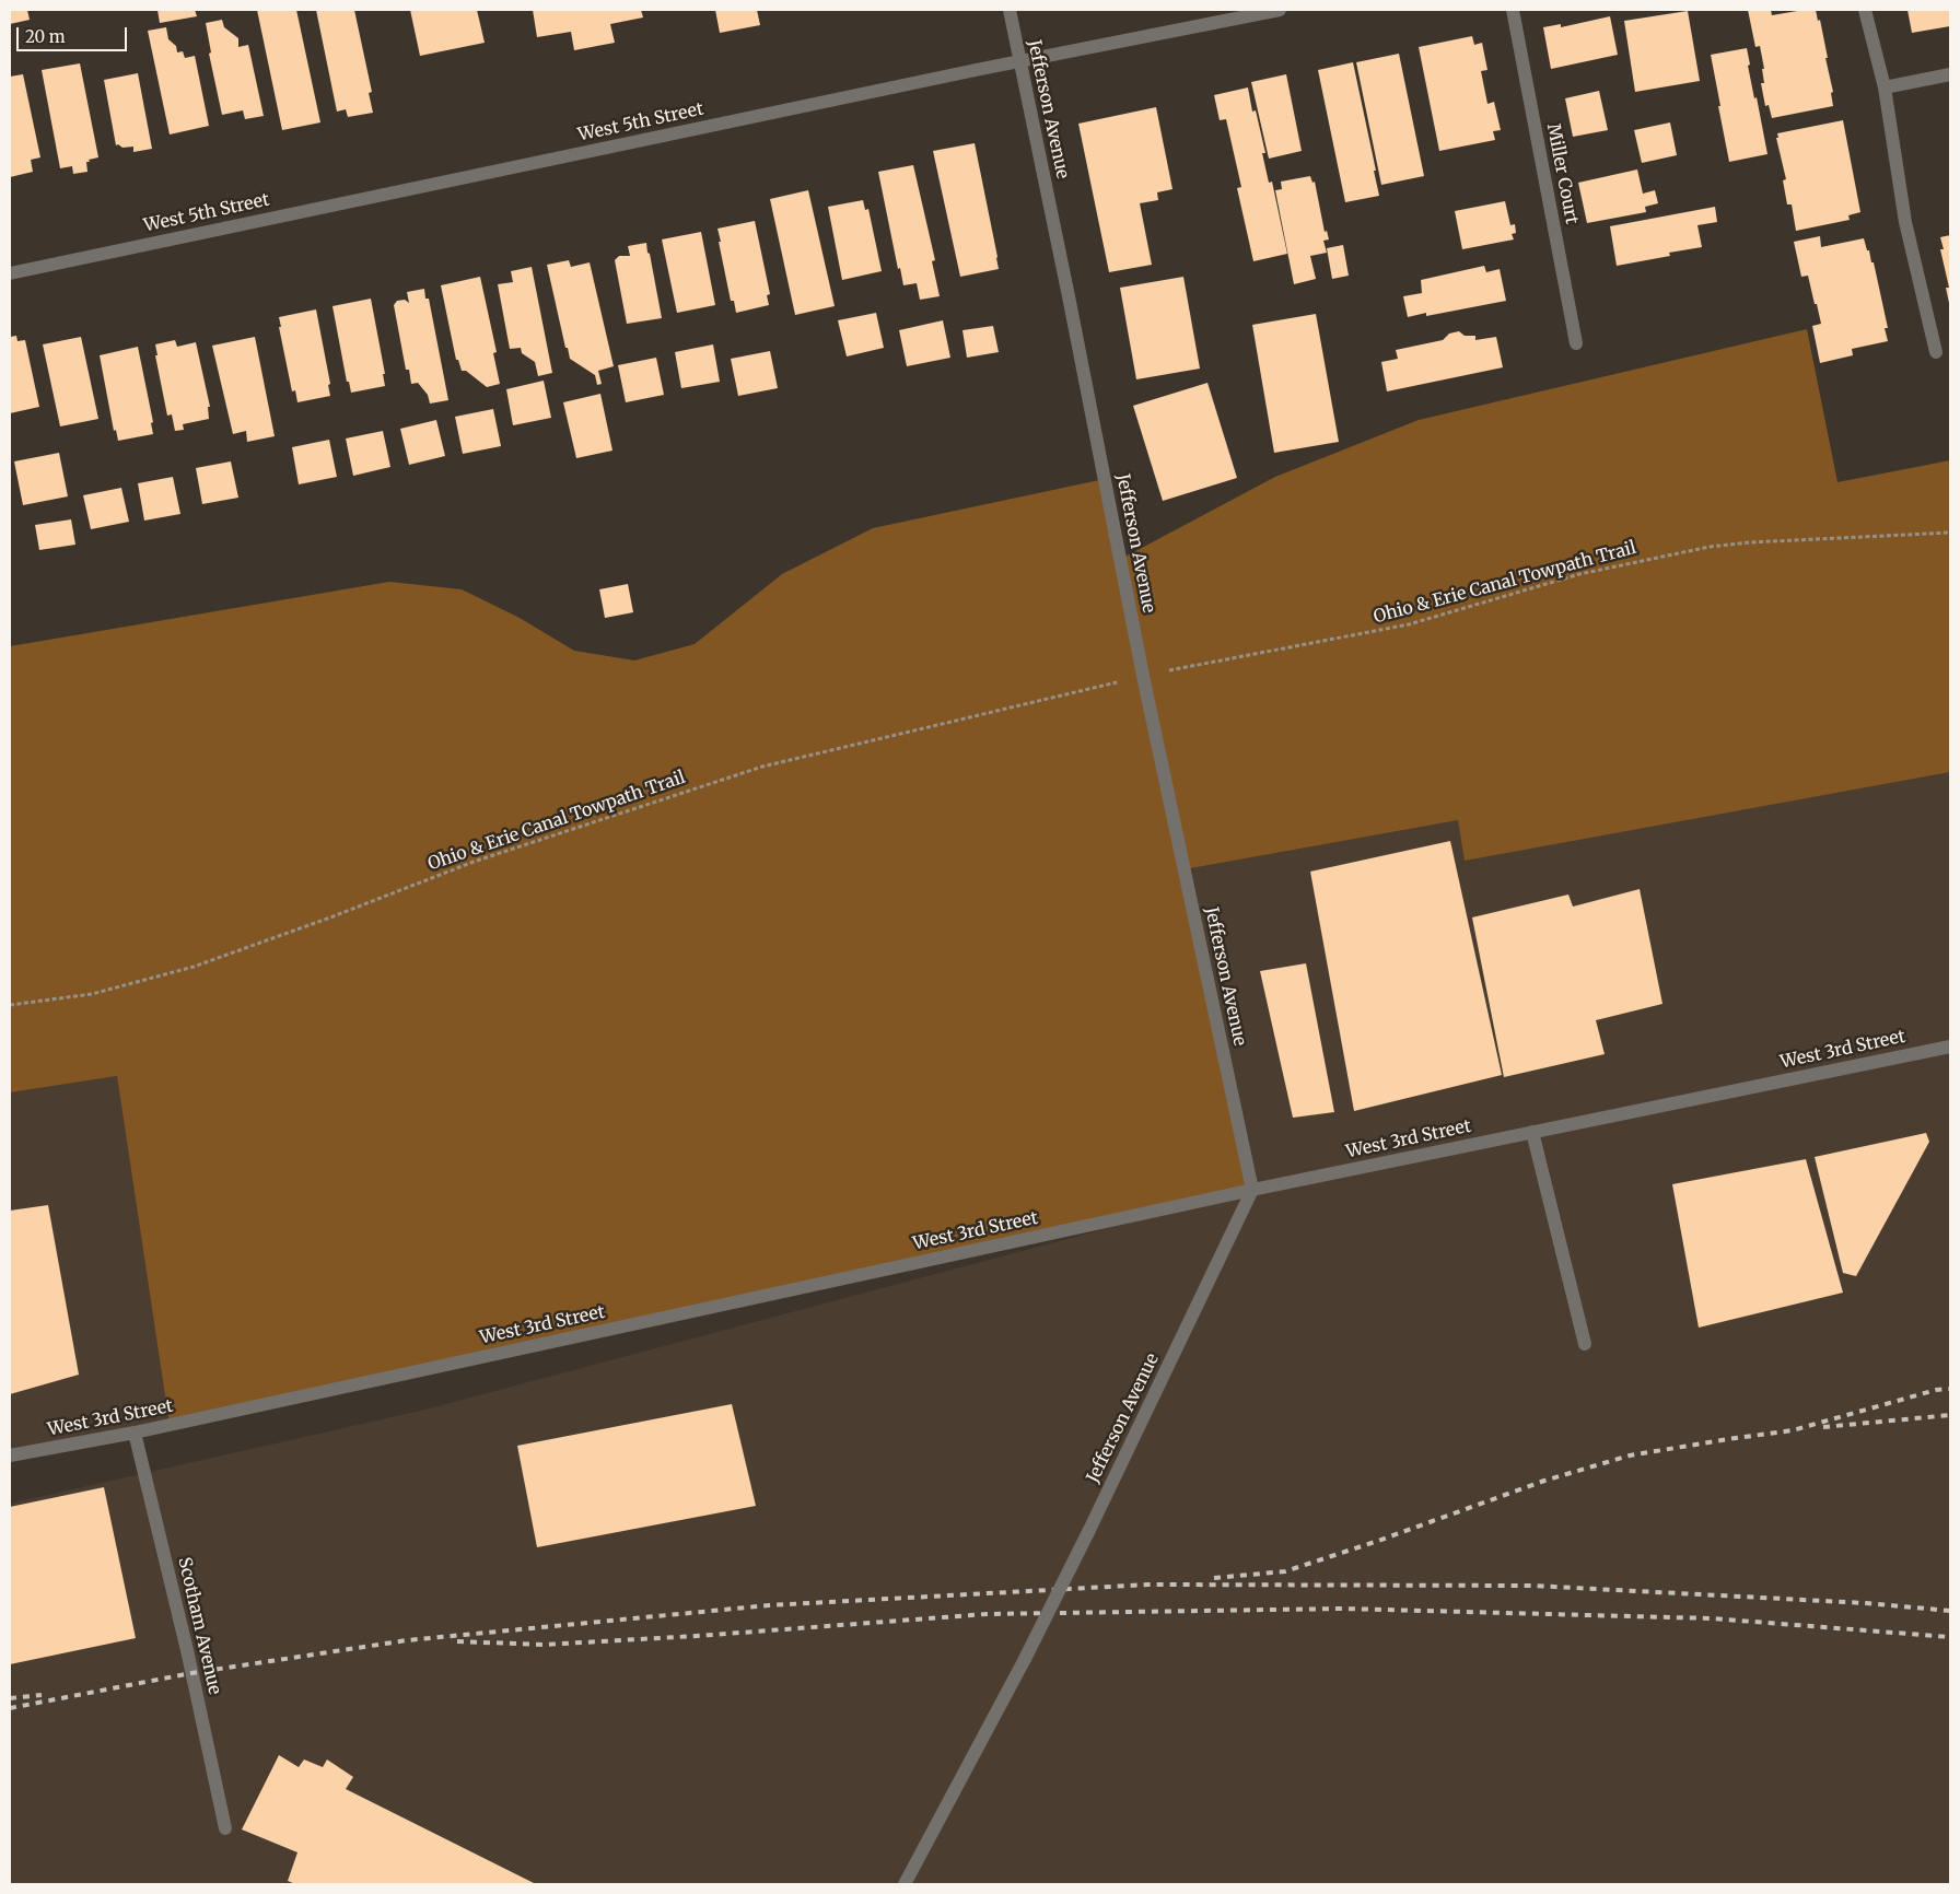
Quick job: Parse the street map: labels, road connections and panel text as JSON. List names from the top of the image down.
{
  "streets": {
    "street": [
      "Jefferson Avenue",
      "West 5th Street",
      "Miller Court",
      "West 3rd Street",
      "Scotham Avenue"
    ],
    "path": ["Ohio & Erie Canal Towpath Trail"]
  },
  "crossings": [
    ["Jefferson Avenue", "West 5th Street"],
    ["Jefferson Avenue", "West 3rd Street"],
    ["West 3rd Street", "Scotham Avenue"]
  ],
  "scale_bar": "20 m"
}
